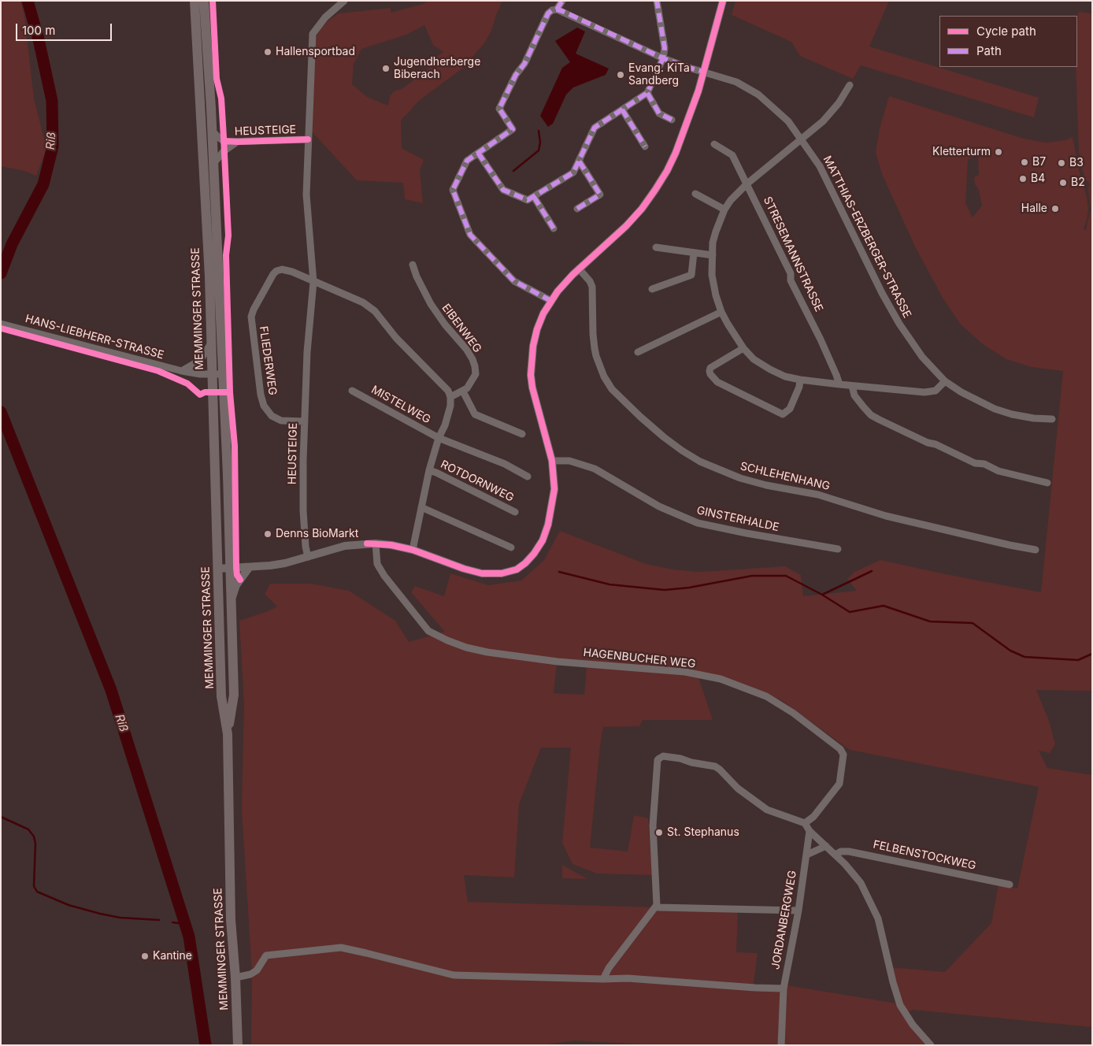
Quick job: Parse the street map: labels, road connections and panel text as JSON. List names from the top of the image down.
{
  "streets": {
    "main road": ["MEMMINGER STRASSE"],
    "street": [
      "HEUSTEIGE",
      "MATTHIAS-ERZBERGER-STRASSE",
      "STRESEMANNSTRASSE",
      "EIBENWEG",
      "HANS-LIEBHERR-STRASSE",
      "FLIEDERWEG",
      "MISTELWEG",
      "SCHLEHENHANG",
      "ROTDORNWEG",
      "GINSTERHALDE",
      "HAGENBUCHER WEG",
      "FELBENSTOCKWEG",
      "JORDANBERGWEG"
    ]
  },
  "crossings": [
    ["HEUSTEIGE", "MEMMINGER STRASSE"],
    ["HEUSTEIGE", "FLIEDERWEG"],
    ["MEMMINGER STRASSE", "HANS-LIEBHERR-STRASSE"]
  ],
  "water": ["Riß"],
  "places": [
    "Hallensportbad",
    "Jugendherberge Biberach",
    "Evang. KiTa Sandberg",
    "Kletterturm",
    "B7",
    "B3",
    "B4",
    "B2",
    "Halle",
    "Denns BioMarkt",
    "St. Stephanus",
    "Kantine"
  ],
  "legend": ["Cycle path", "Path"],
  "scale_bar": "100 m"
}
